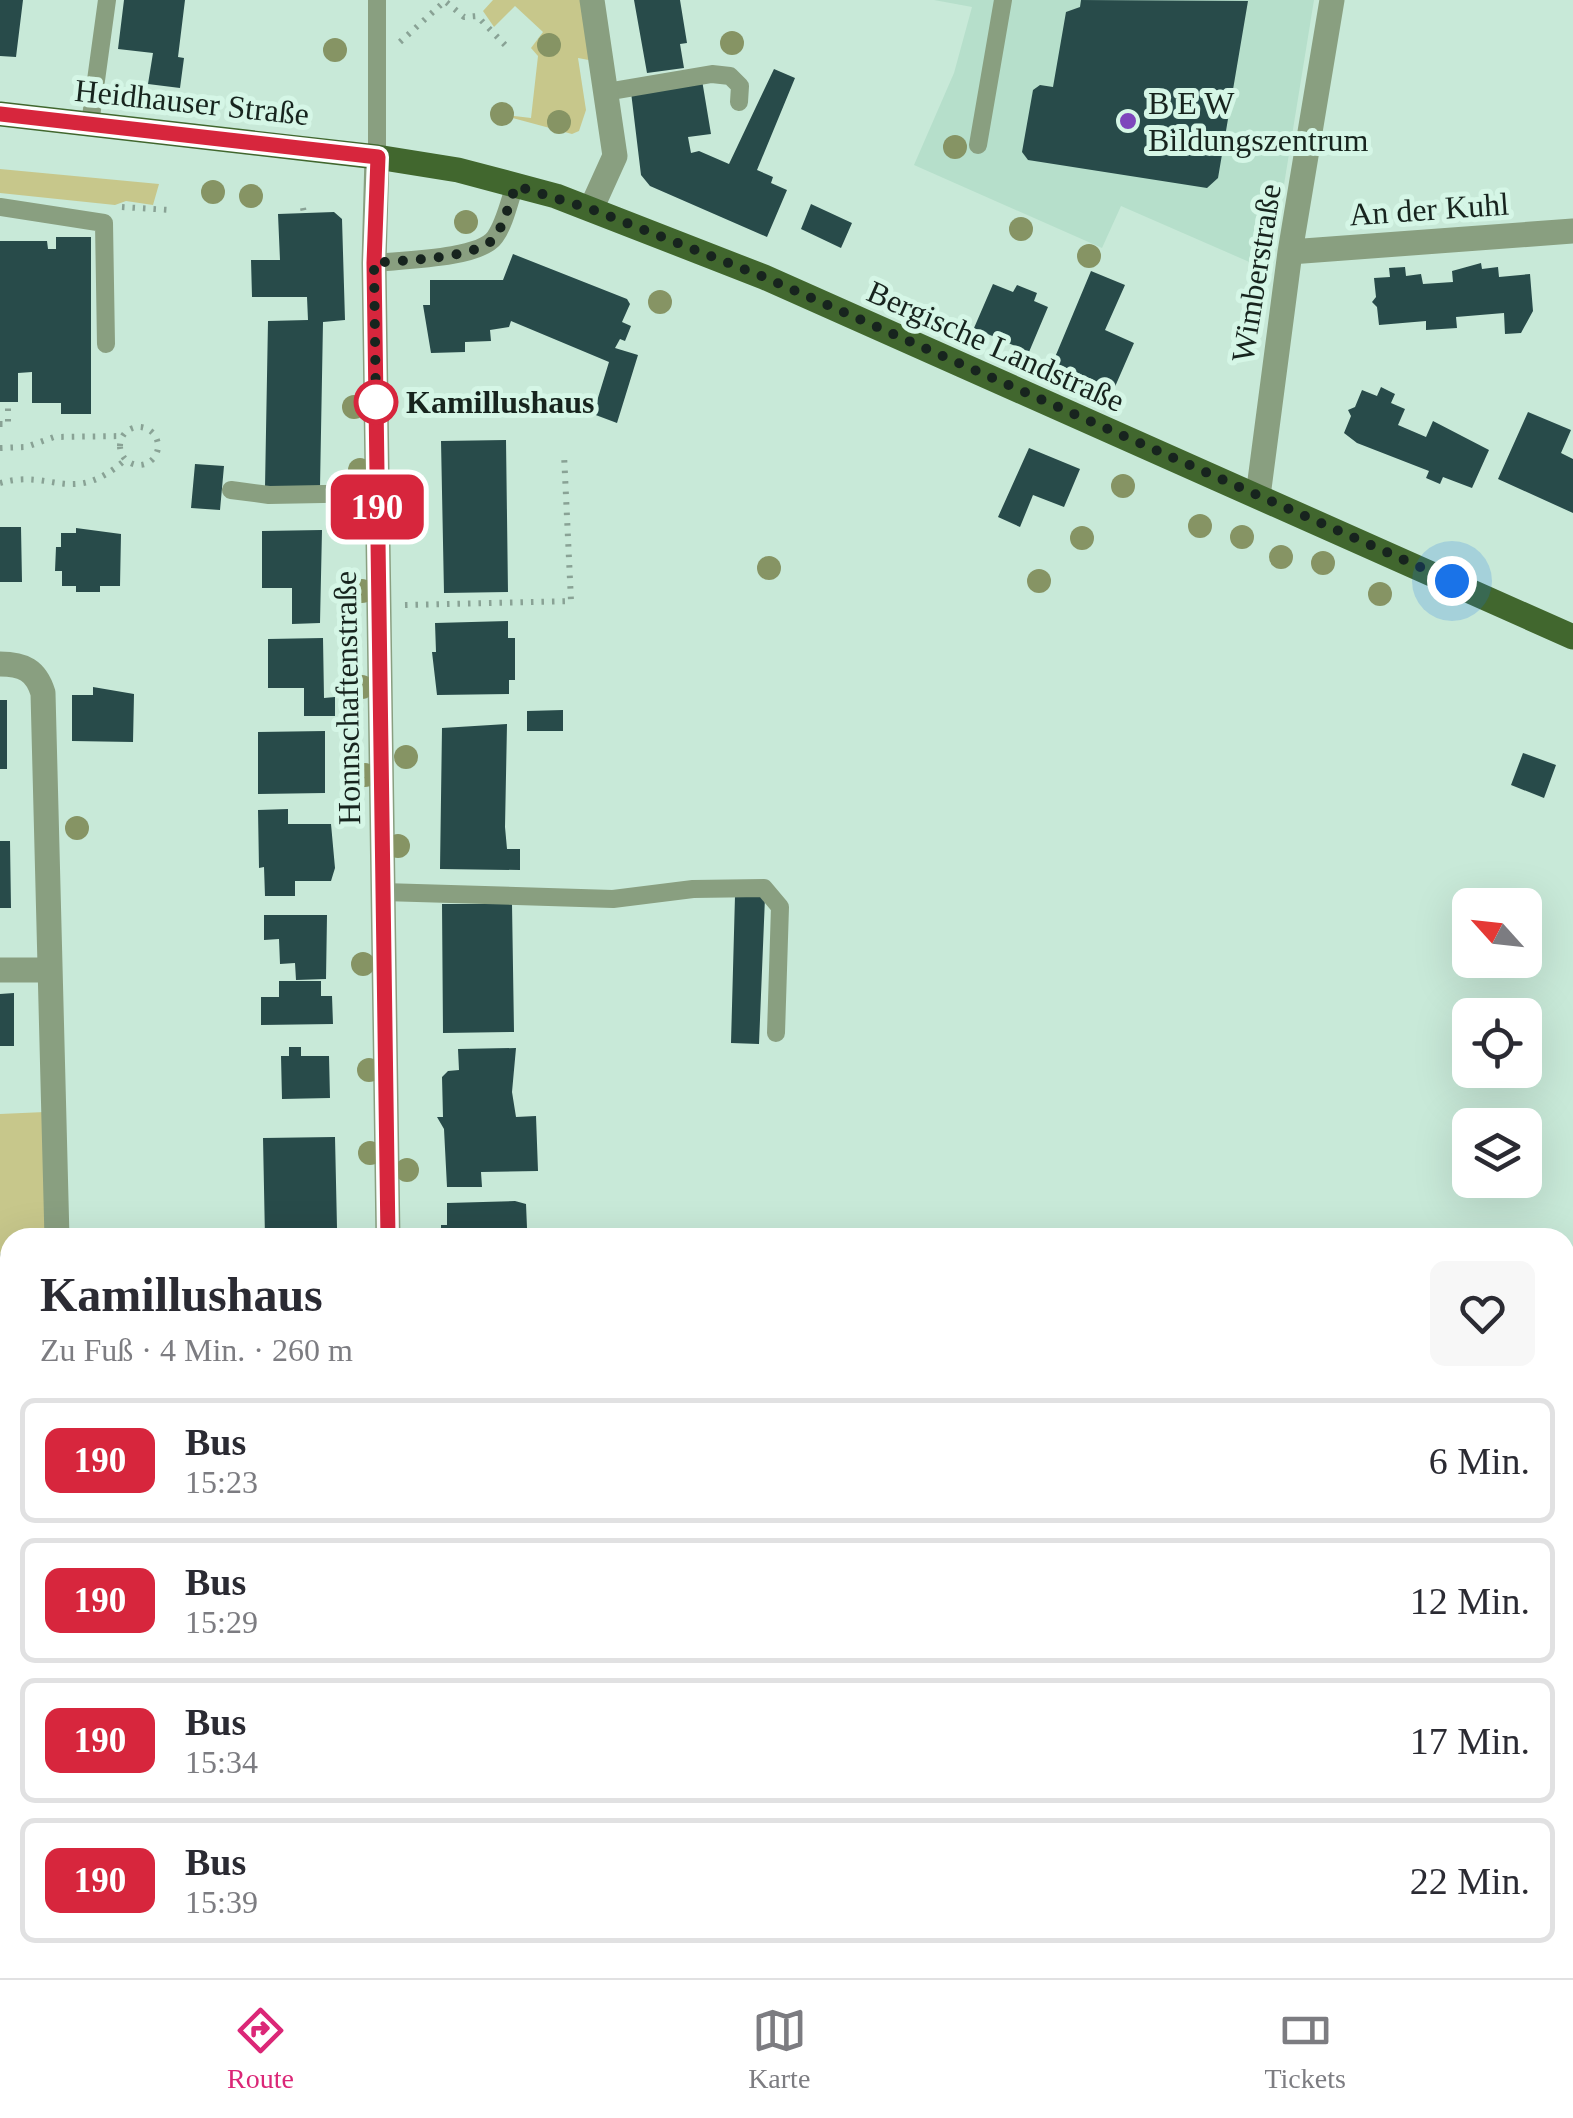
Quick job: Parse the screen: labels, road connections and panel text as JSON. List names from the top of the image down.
{
  "streets": {
    "main road": ["Heidhauser Straße", "Bergische Landstraße"],
    "street": ["An der Kuhl", "Wimberstraße", "Honnschaftenstraße"]
  },
  "crossings": [
    ["Heidhauser Straße", "Bergische Landstraße"],
    ["Heidhauser Straße", "Honnschaftenstraße"],
    ["An der Kuhl", "Wimberstraße"],
    ["Wimberstraße", "Bergische Landstraße"],
    ["Bergische Landstraße", "Honnschaftenstraße"]
  ],
  "places": ["B E W Bildungszentrum", "Kamillushaus"],
  "lines": ["bus line 190"],
  "north": "top left",
  "page": {
    "on_map": "190",
    "heading": ["Kamillushaus", "Zu Fuß · 4 Min. · 260 m"],
    "list": [
      {
        "mark": "190",
        "name": "Bus",
        "note": "15:23",
        "value": "6 Min."
      },
      {
        "mark": "190",
        "name": "Bus",
        "note": "15:29",
        "value": "12 Min."
      },
      {
        "mark": "190",
        "name": "Bus",
        "note": "15:34",
        "value": "17 Min."
      },
      {
        "mark": "190",
        "name": "Bus",
        "note": "15:39",
        "value": "22 Min."
      }
    ],
    "tabs": ["Route", "Karte", "Tickets"]
  }
}
